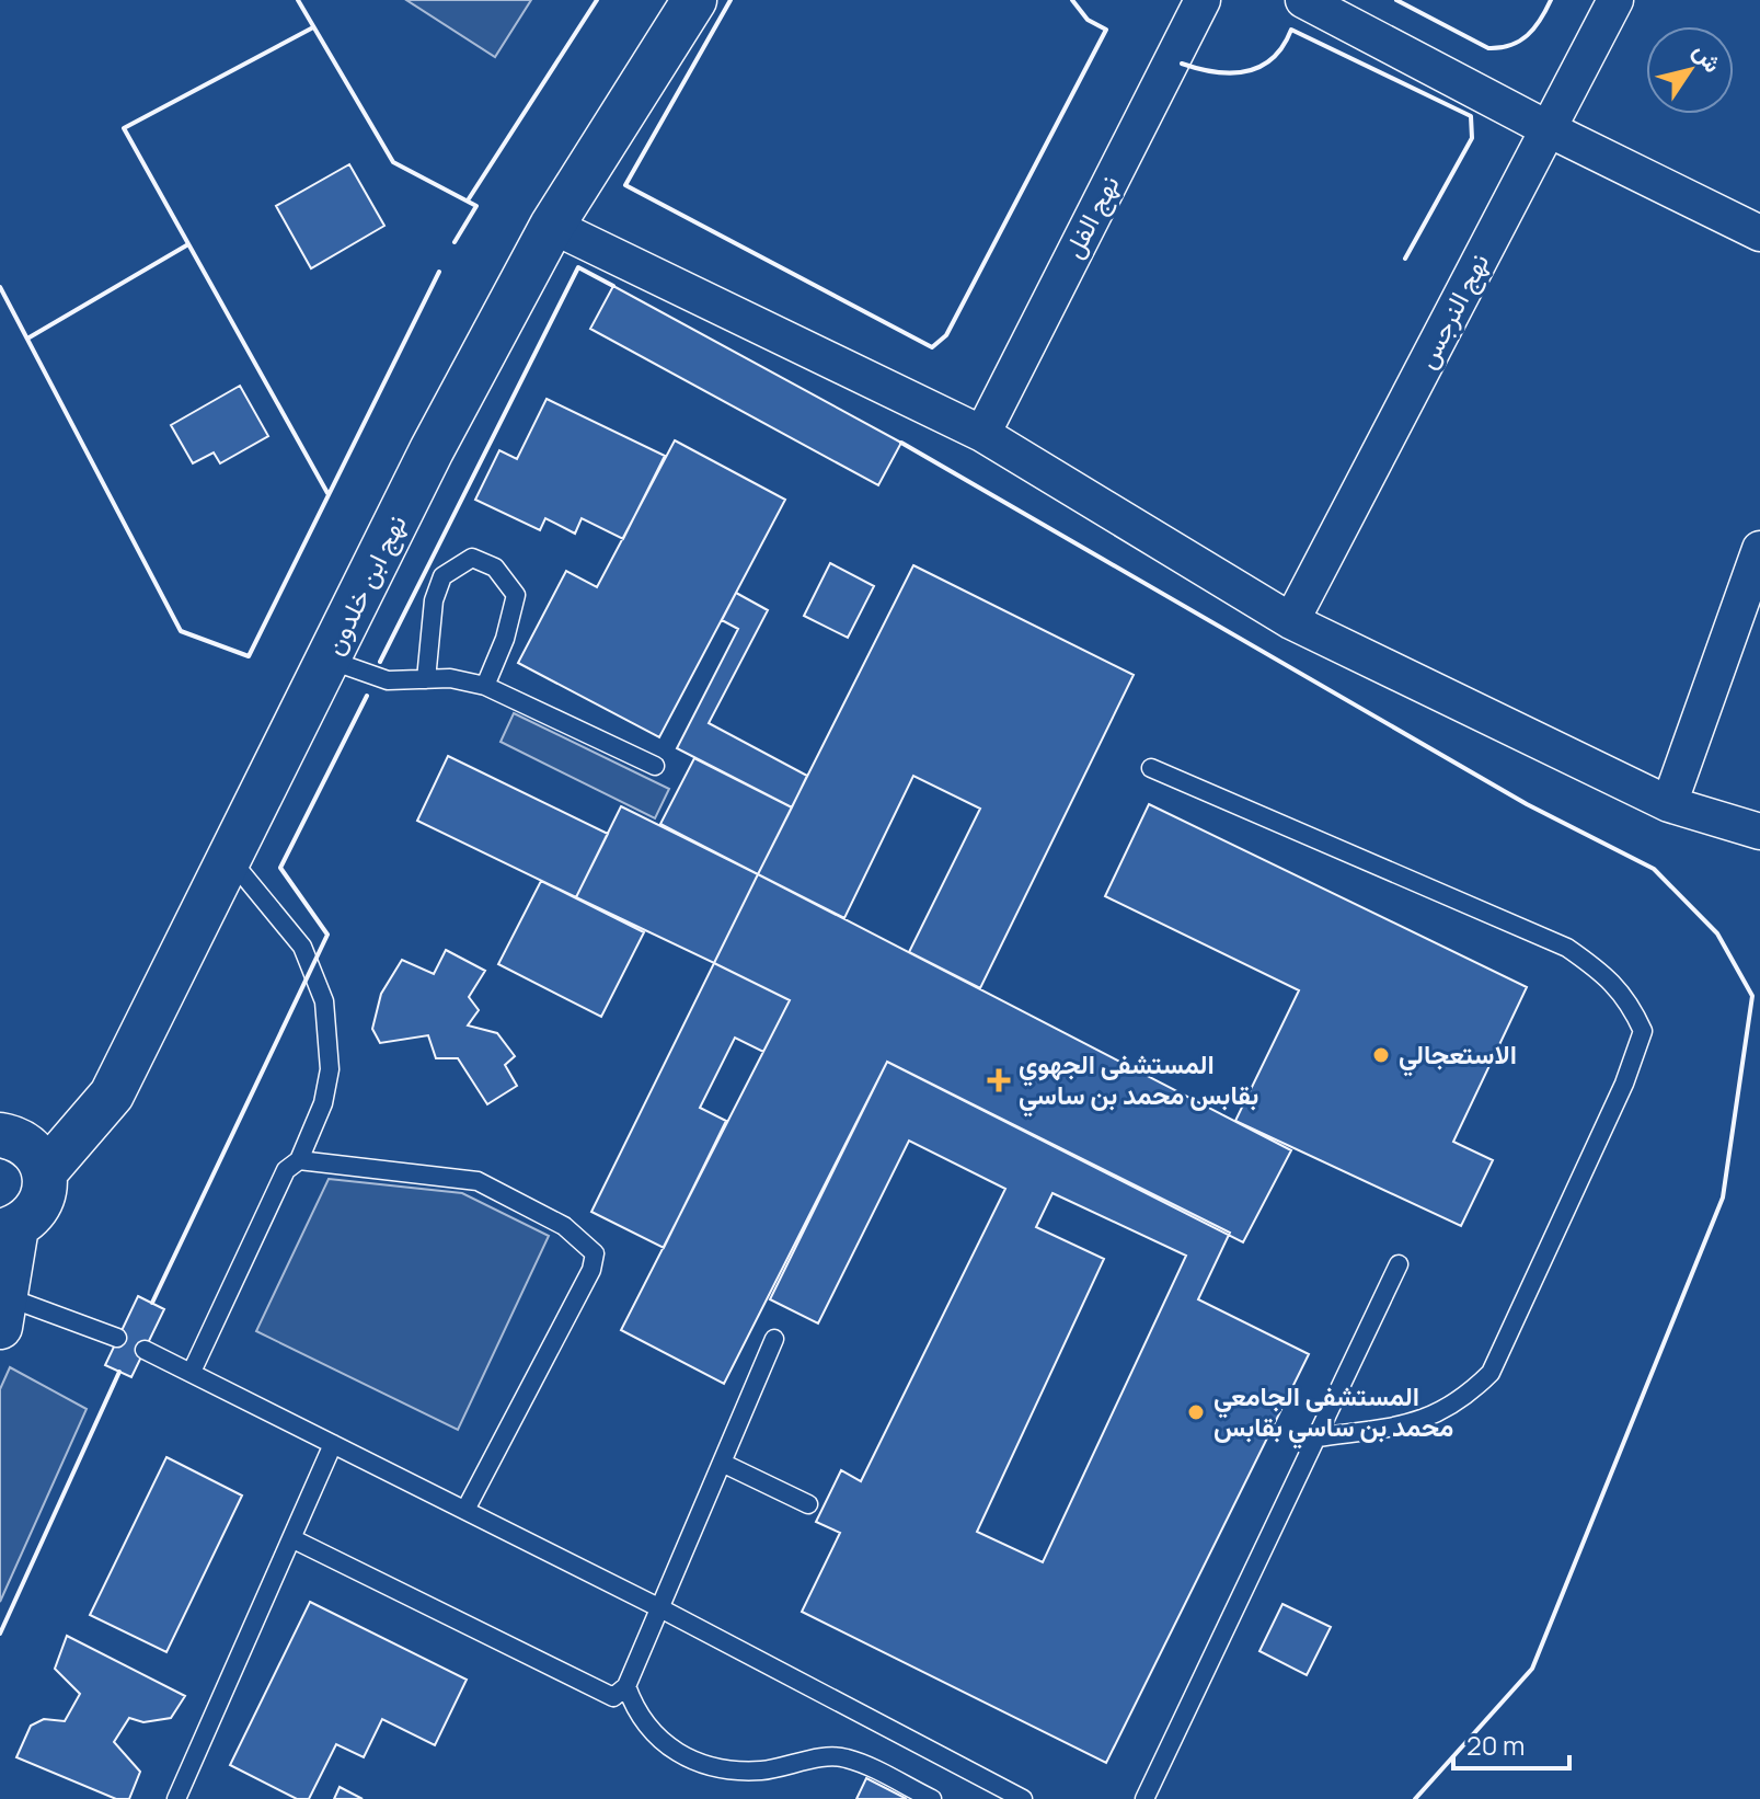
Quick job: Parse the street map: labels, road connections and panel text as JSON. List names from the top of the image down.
{
  "streets": {
    "street": ["نهج الفل", "نهج النرجس", "نهج ابن خلدون"]
  },
  "places": {
    "other": ["الاستعجالي", "المستشفى الجامعي محمد بن ساسي بقابس"],
    "health": ["المستشفى الجهوي بقابس محمد بن ساسي"]
  },
  "scale_bar": "20 m",
  "north": "top right"
}
